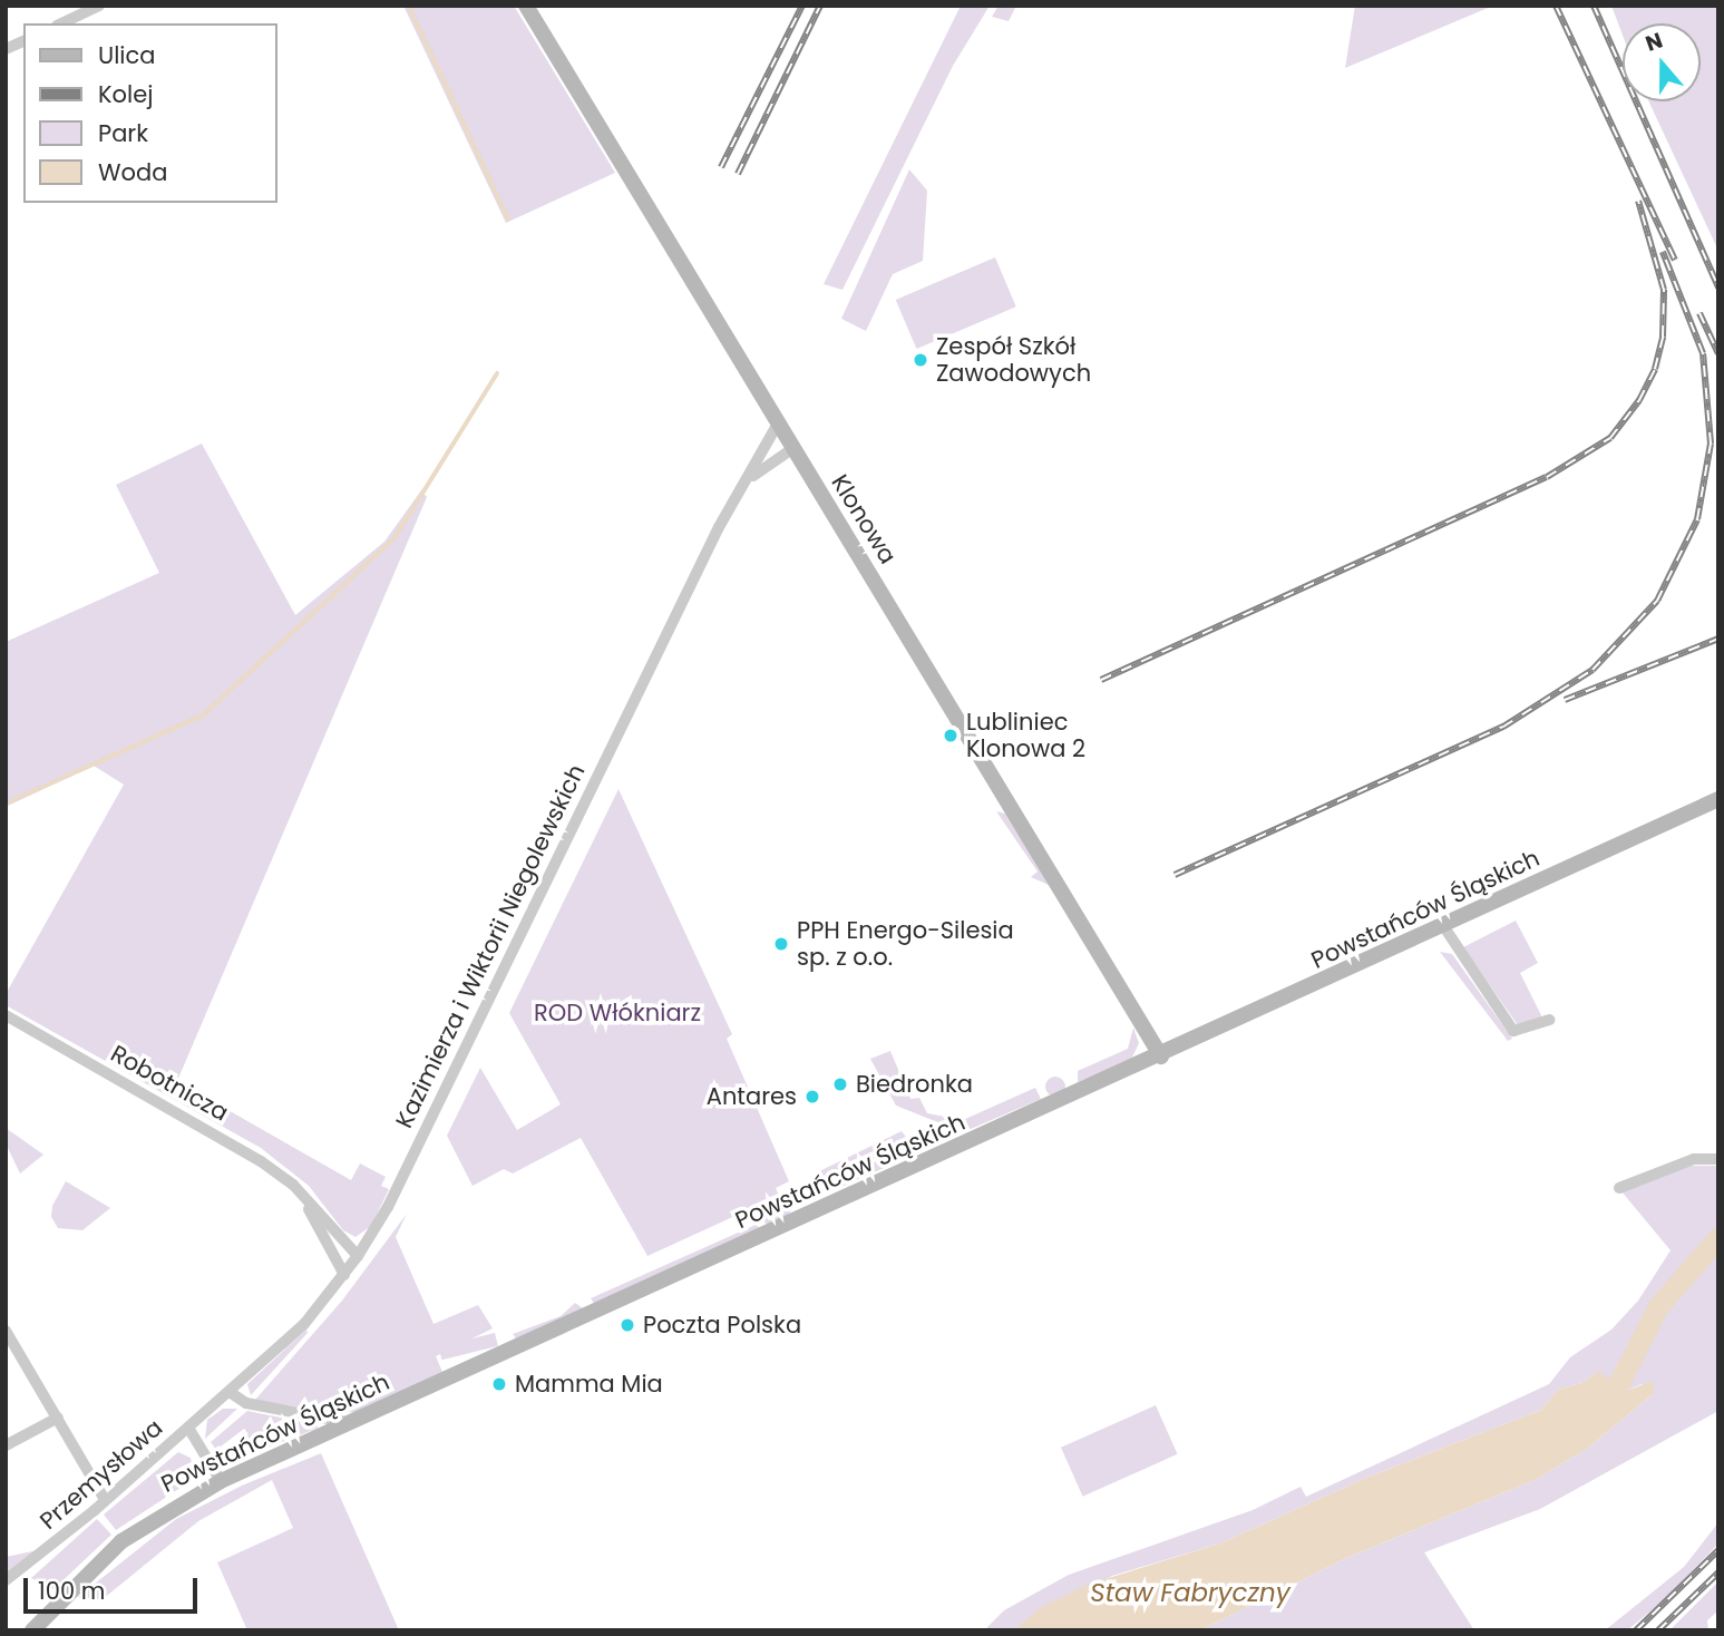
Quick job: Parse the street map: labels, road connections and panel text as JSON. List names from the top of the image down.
{
  "streets": {
    "main road": ["Klonowa", "Powstańców Śląskich"],
    "street": ["Kazimierza i Wiktorii Niegolewskich", "Robotnicza", "Przemysłowa"]
  },
  "crossings": [
    ["Klonowa", "Powstańców Śląskich"],
    ["Klonowa", "Kazimierza i Wiktorii Niegolewskich"],
    ["Kazimierza i Wiktorii Niegolewskich", "Robotnicza"],
    ["Kazimierza i Wiktorii Niegolewskich", "Przemysłowa"]
  ],
  "water": ["Staw Fabryczny"],
  "parks": ["ROD Włókniarz"],
  "places": [
    "Zespół Szkół Zawodowych",
    "Lubliniec Klonowa 2",
    "PPH Energo-Silesia sp. z o.o.",
    "Biedronka",
    "Antares",
    "Poczta Polska",
    "Mamma Mia"
  ],
  "legend": [
    "Ulica",
    "Kolej",
    "Park",
    "Woda"
  ],
  "scale_bar": "100 m",
  "north": "top"
}
